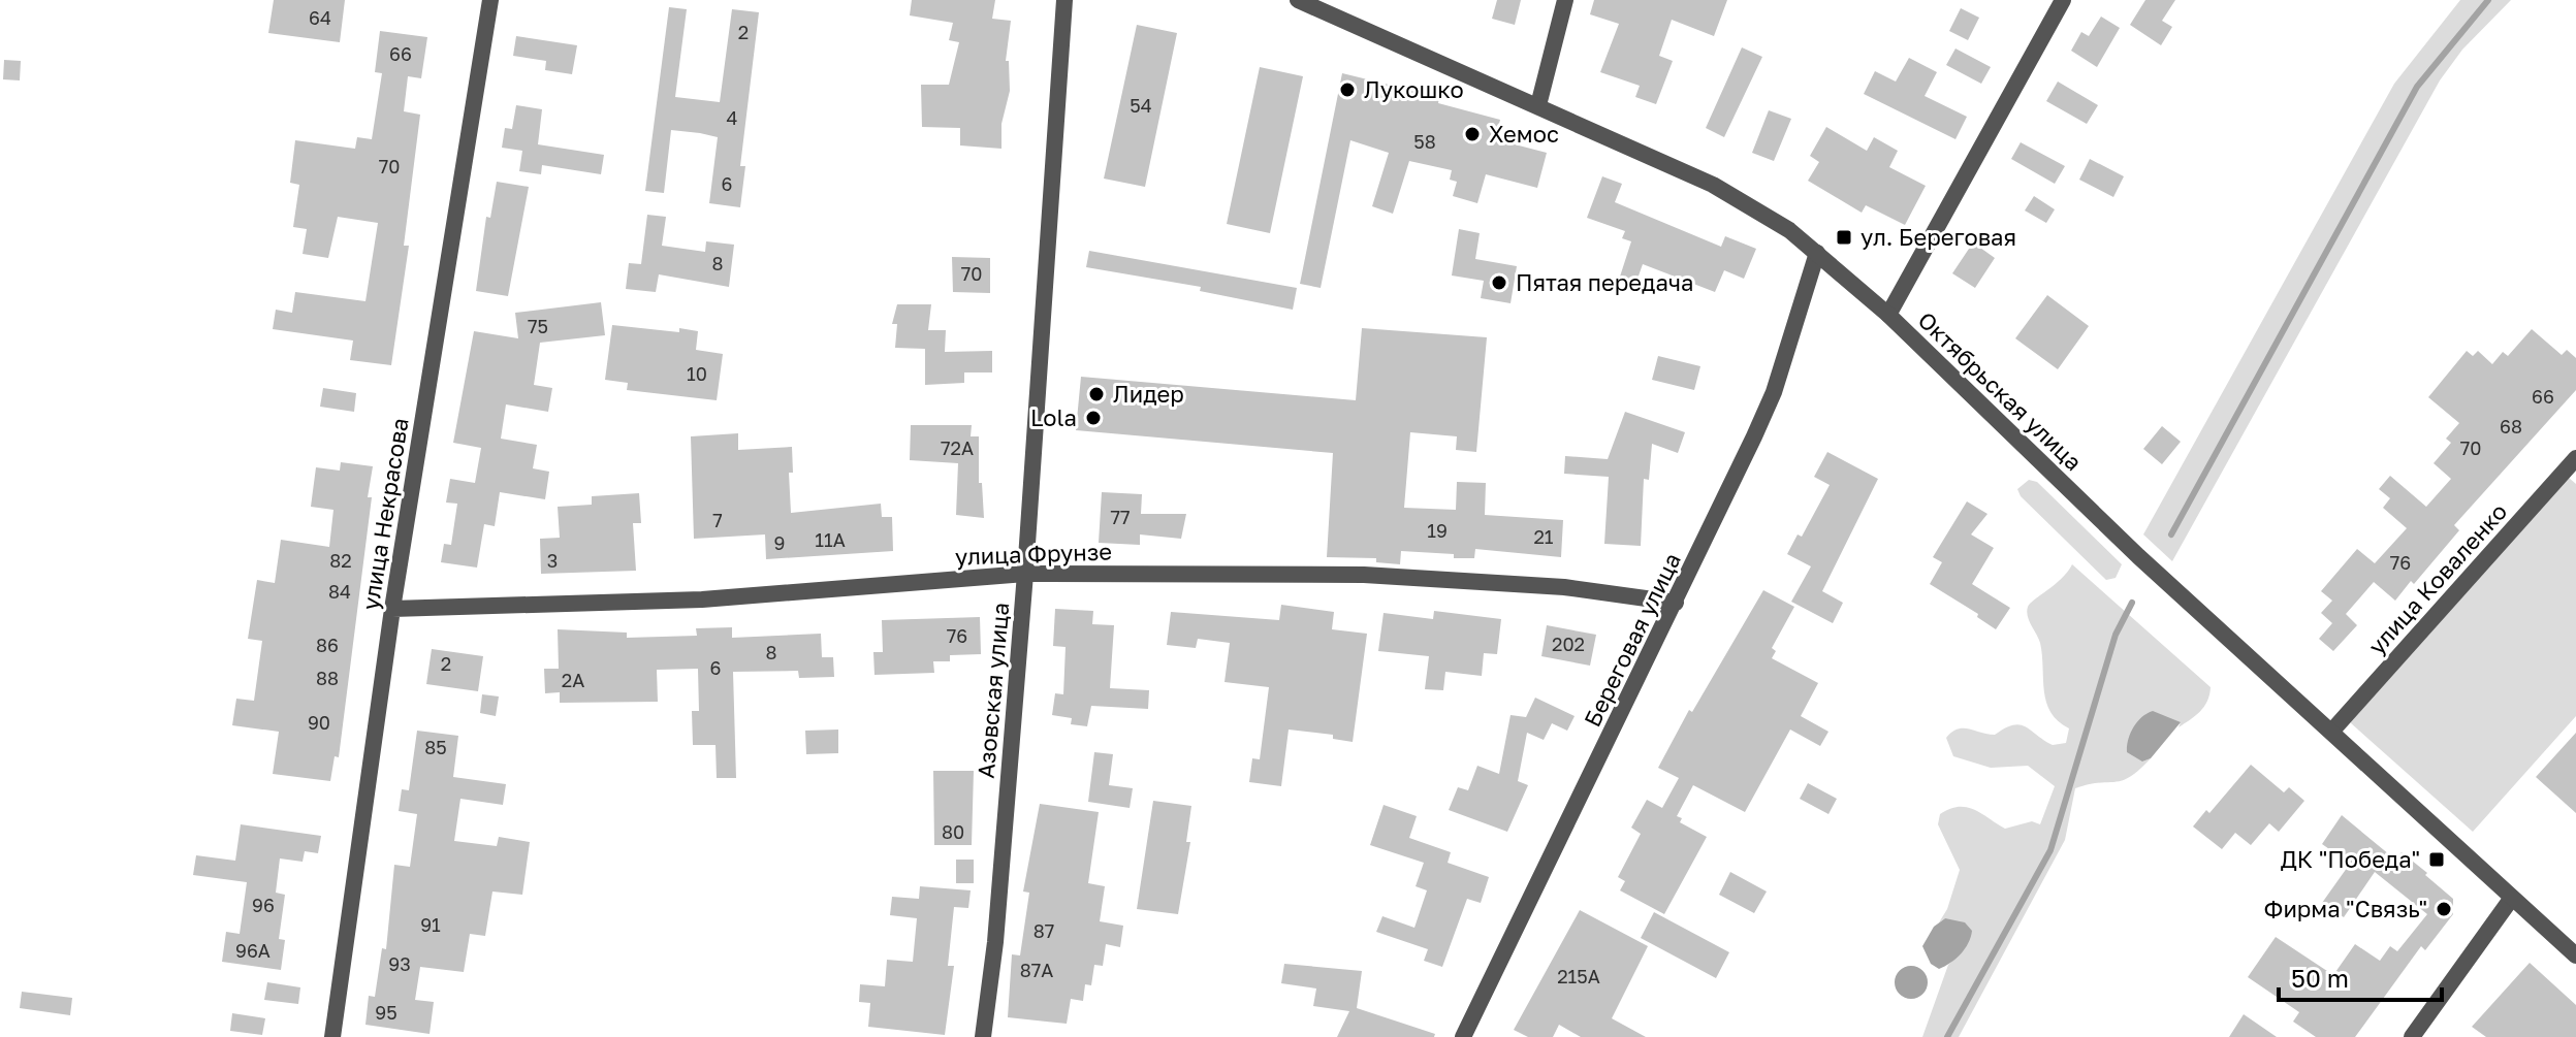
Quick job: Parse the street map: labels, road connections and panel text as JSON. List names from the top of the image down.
{
  "streets": {
    "street": [
      "Октябрьская улица",
      "улица Некрасова",
      "улица Фрунзе",
      "улица Коваленко",
      "Береговая улица",
      "Азовская улица"
    ]
  },
  "crossings": [
    ["Октябрьская улица", "улица Коваленко"],
    ["Октябрьская улица", "Береговая улица"],
    ["улица Некрасова", "улица Фрунзе"],
    ["улица Фрунзе", "Береговая улица"],
    ["улица Фрунзе", "Азовская улица"]
  ],
  "places": {
    "other": [
      "Лукошко",
      "Хемос",
      "Пятая передача",
      "Лидер",
      "Lola",
      "Фирма \"Связь\""
    ],
    "transit": ["ул. Береговая", "ДК \"Победа\""]
  },
  "house_numbers": [
    "64",
    "2",
    "66",
    "54",
    "4",
    "58",
    "70",
    "6",
    "8",
    "70",
    "75",
    "10",
    "66",
    "68",
    "72А",
    "70",
    "77",
    "7",
    "19",
    "21",
    "11А",
    "9",
    "82",
    "3",
    "76",
    "84",
    "76",
    "202",
    "86",
    "8",
    "2",
    "6",
    "88",
    "2А",
    "90",
    "85",
    "80",
    "96",
    "91",
    "87",
    "96А",
    "93",
    "87А",
    "215А",
    "95"
  ],
  "scale_bar": "50 m"
}
